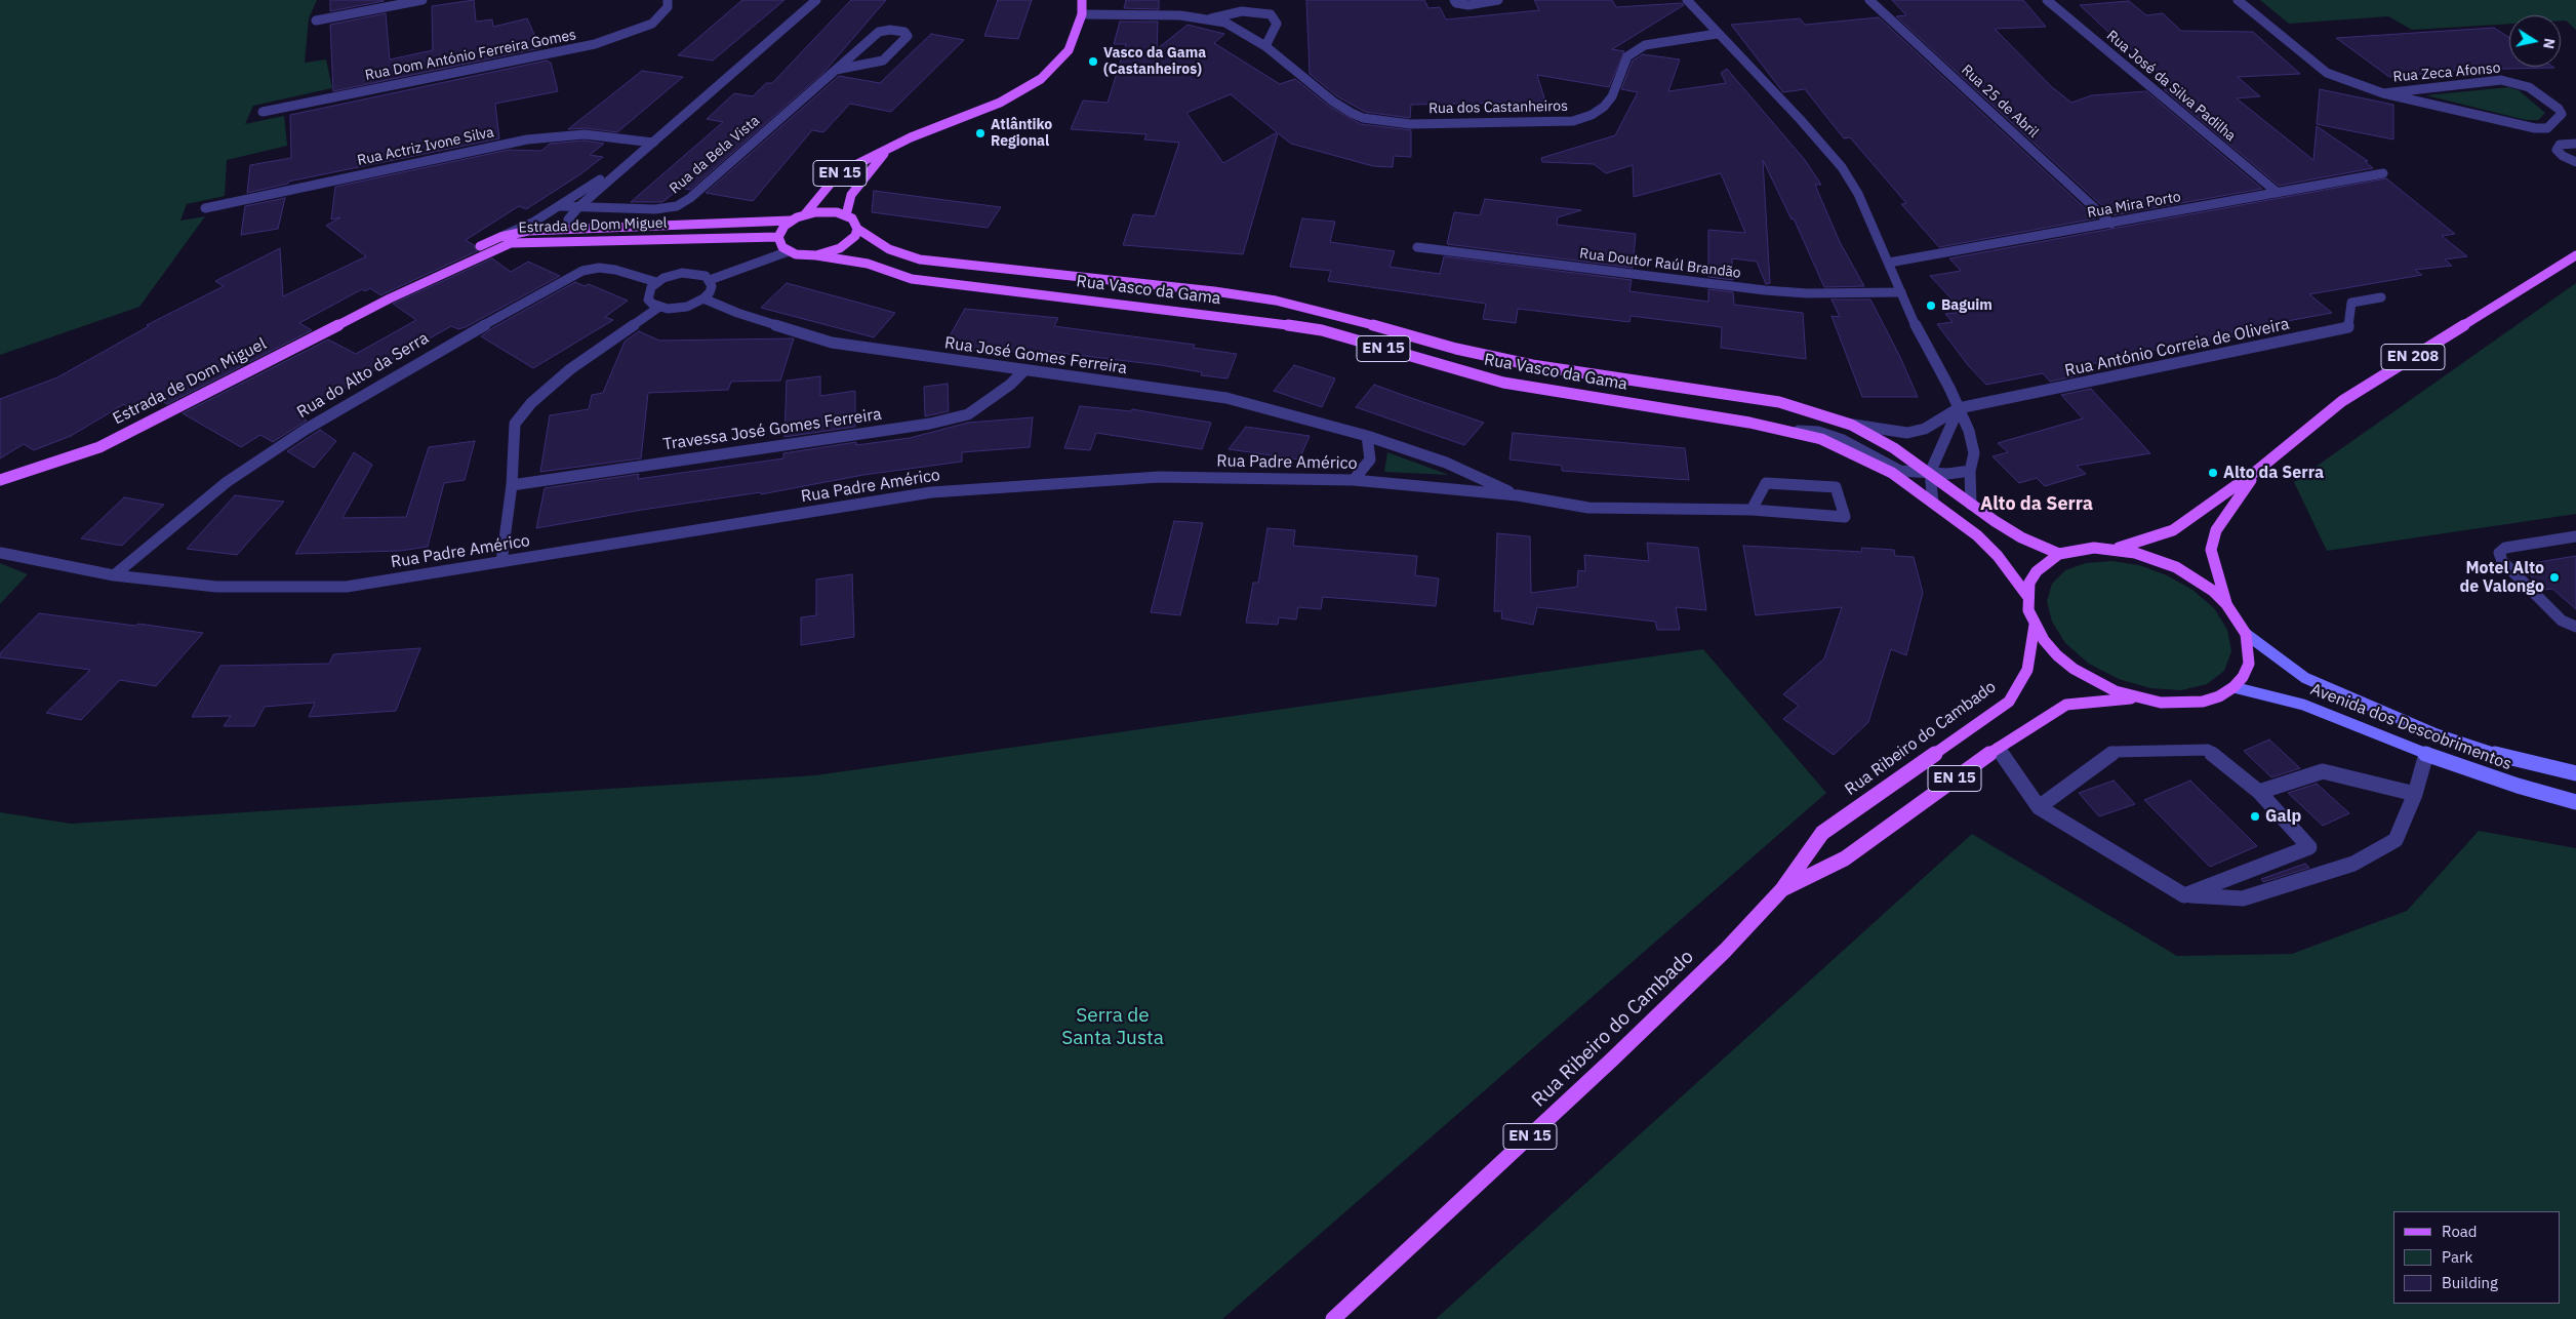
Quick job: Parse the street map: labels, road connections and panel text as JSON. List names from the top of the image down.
{
  "streets": {
    "main road": [
      "EN 15",
      "Estrada de Dom Miguel",
      "Rua Vasco da Gama",
      "EN 208",
      "Avenida dos Descobrimentos",
      "Rua Ribeiro do Cambado"
    ],
    "street": [
      "Rua Dom António Ferreira Gomes",
      "Rua Zeca Afonso",
      "Rua José da Silva Padilha",
      "Rua 25 de Abril",
      "Rua dos Castanheiros",
      "Rua Actriz Ivone Silva",
      "Rua da Bela Vista",
      "Rua Mira Porto",
      "Rua Doutor Raúl Brandão",
      "Rua António Correia de Oliveira",
      "Rua José Gomes Ferreira",
      "Rua do Alto da Serra",
      "Travessa José Gomes Ferreira",
      "Rua Padre Américo"
    ]
  },
  "crossings": [
    ["Rua José da Silva Padilha", "Rua Mira Porto"],
    ["Rua 25 de Abril", "Rua Mira Porto"],
    ["Rua dos Castanheiros", "EN 15"],
    ["Rua Actriz Ivone Silva", "Estrada de Dom Miguel"],
    ["Rua da Bela Vista", "Estrada de Dom Miguel"],
    ["EN 15", "Rua Vasco da Gama"],
    ["Rua José Gomes Ferreira", "Travessa José Gomes Ferreira"],
    ["Rua José Gomes Ferreira", "Rua Padre Américo"],
    ["Rua do Alto da Serra", "Rua Padre Américo"]
  ],
  "districts": ["Alto da Serra"],
  "parks": ["Serra de Santa Justa"],
  "places": [
    "Vasco da Gama (Castanheiros)",
    "Atlântiko Regional",
    "Baguim",
    "Alto da Serra",
    "Motel Alto de Valongo",
    "Galp"
  ],
  "legend": ["Road", "Park", "Building"],
  "north": "right"
}
